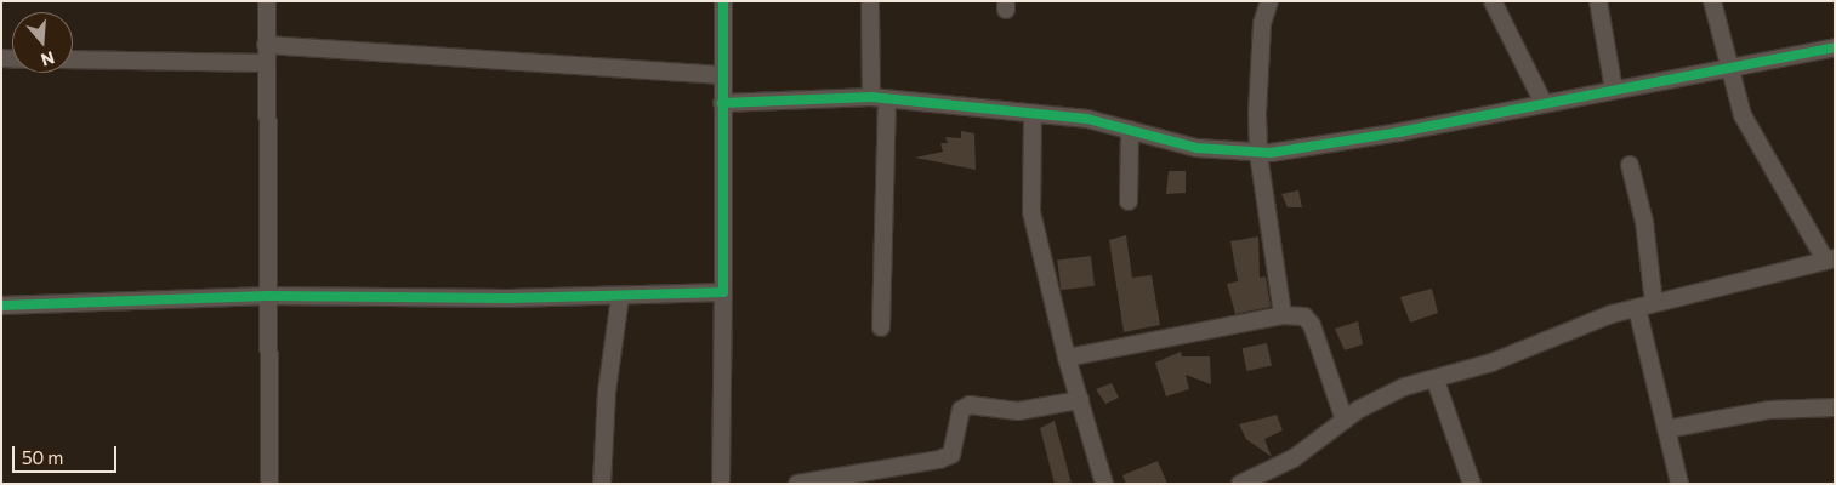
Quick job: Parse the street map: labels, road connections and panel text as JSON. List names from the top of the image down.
{
  "scale_bar": "50 m",
  "north": "bottom"
}
